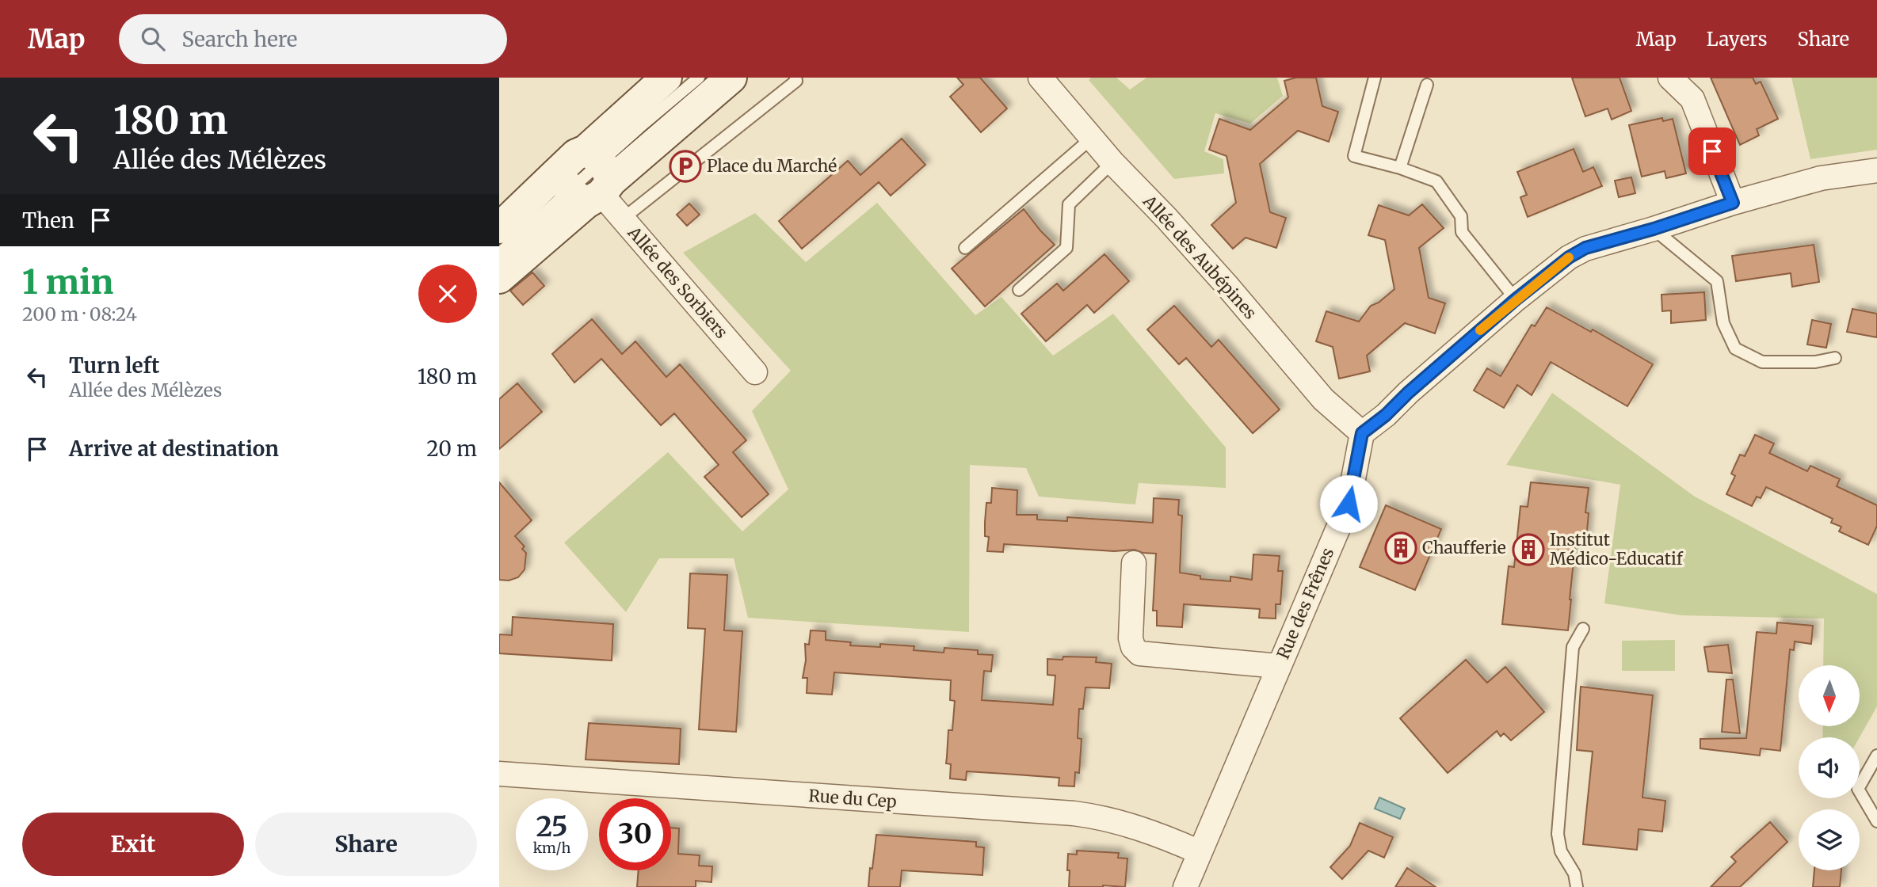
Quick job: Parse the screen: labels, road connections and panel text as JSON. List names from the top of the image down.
{
  "streets": {
    "street": [
      "Allée des Aubépines",
      "Allée des Sorbiers",
      "Rue des Frênes",
      "Rue du Cep"
    ]
  },
  "crossings": [
    ["Allée des Aubépines", "Rue des Frênes"],
    ["Rue des Frênes", "Rue du Cep"]
  ],
  "places": {
    "parking": ["Place du Marché"],
    "building": ["Chaufferie", "Institut Médico-Educatif"]
  },
  "north": "bottom",
  "page": {
    "header": "Map",
    "search": "Search here",
    "nav": ["Map", "Layers", "Share"],
    "turn": ["180 m", "Allée des Mélèzes"],
    "then": "Then",
    "heading": ["1 min", "200 m · 08:24"],
    "list": [
      {
        "name": "Turn left",
        "note": "Allée des Mélèzes",
        "value": "180 m"
      },
      {
        "name": "Arrive at destination",
        "value": "20 m"
      }
    ],
    "speed": "25 km/h",
    "limit": "30",
    "buttons": ["Exit", "Share"]
  }
}
